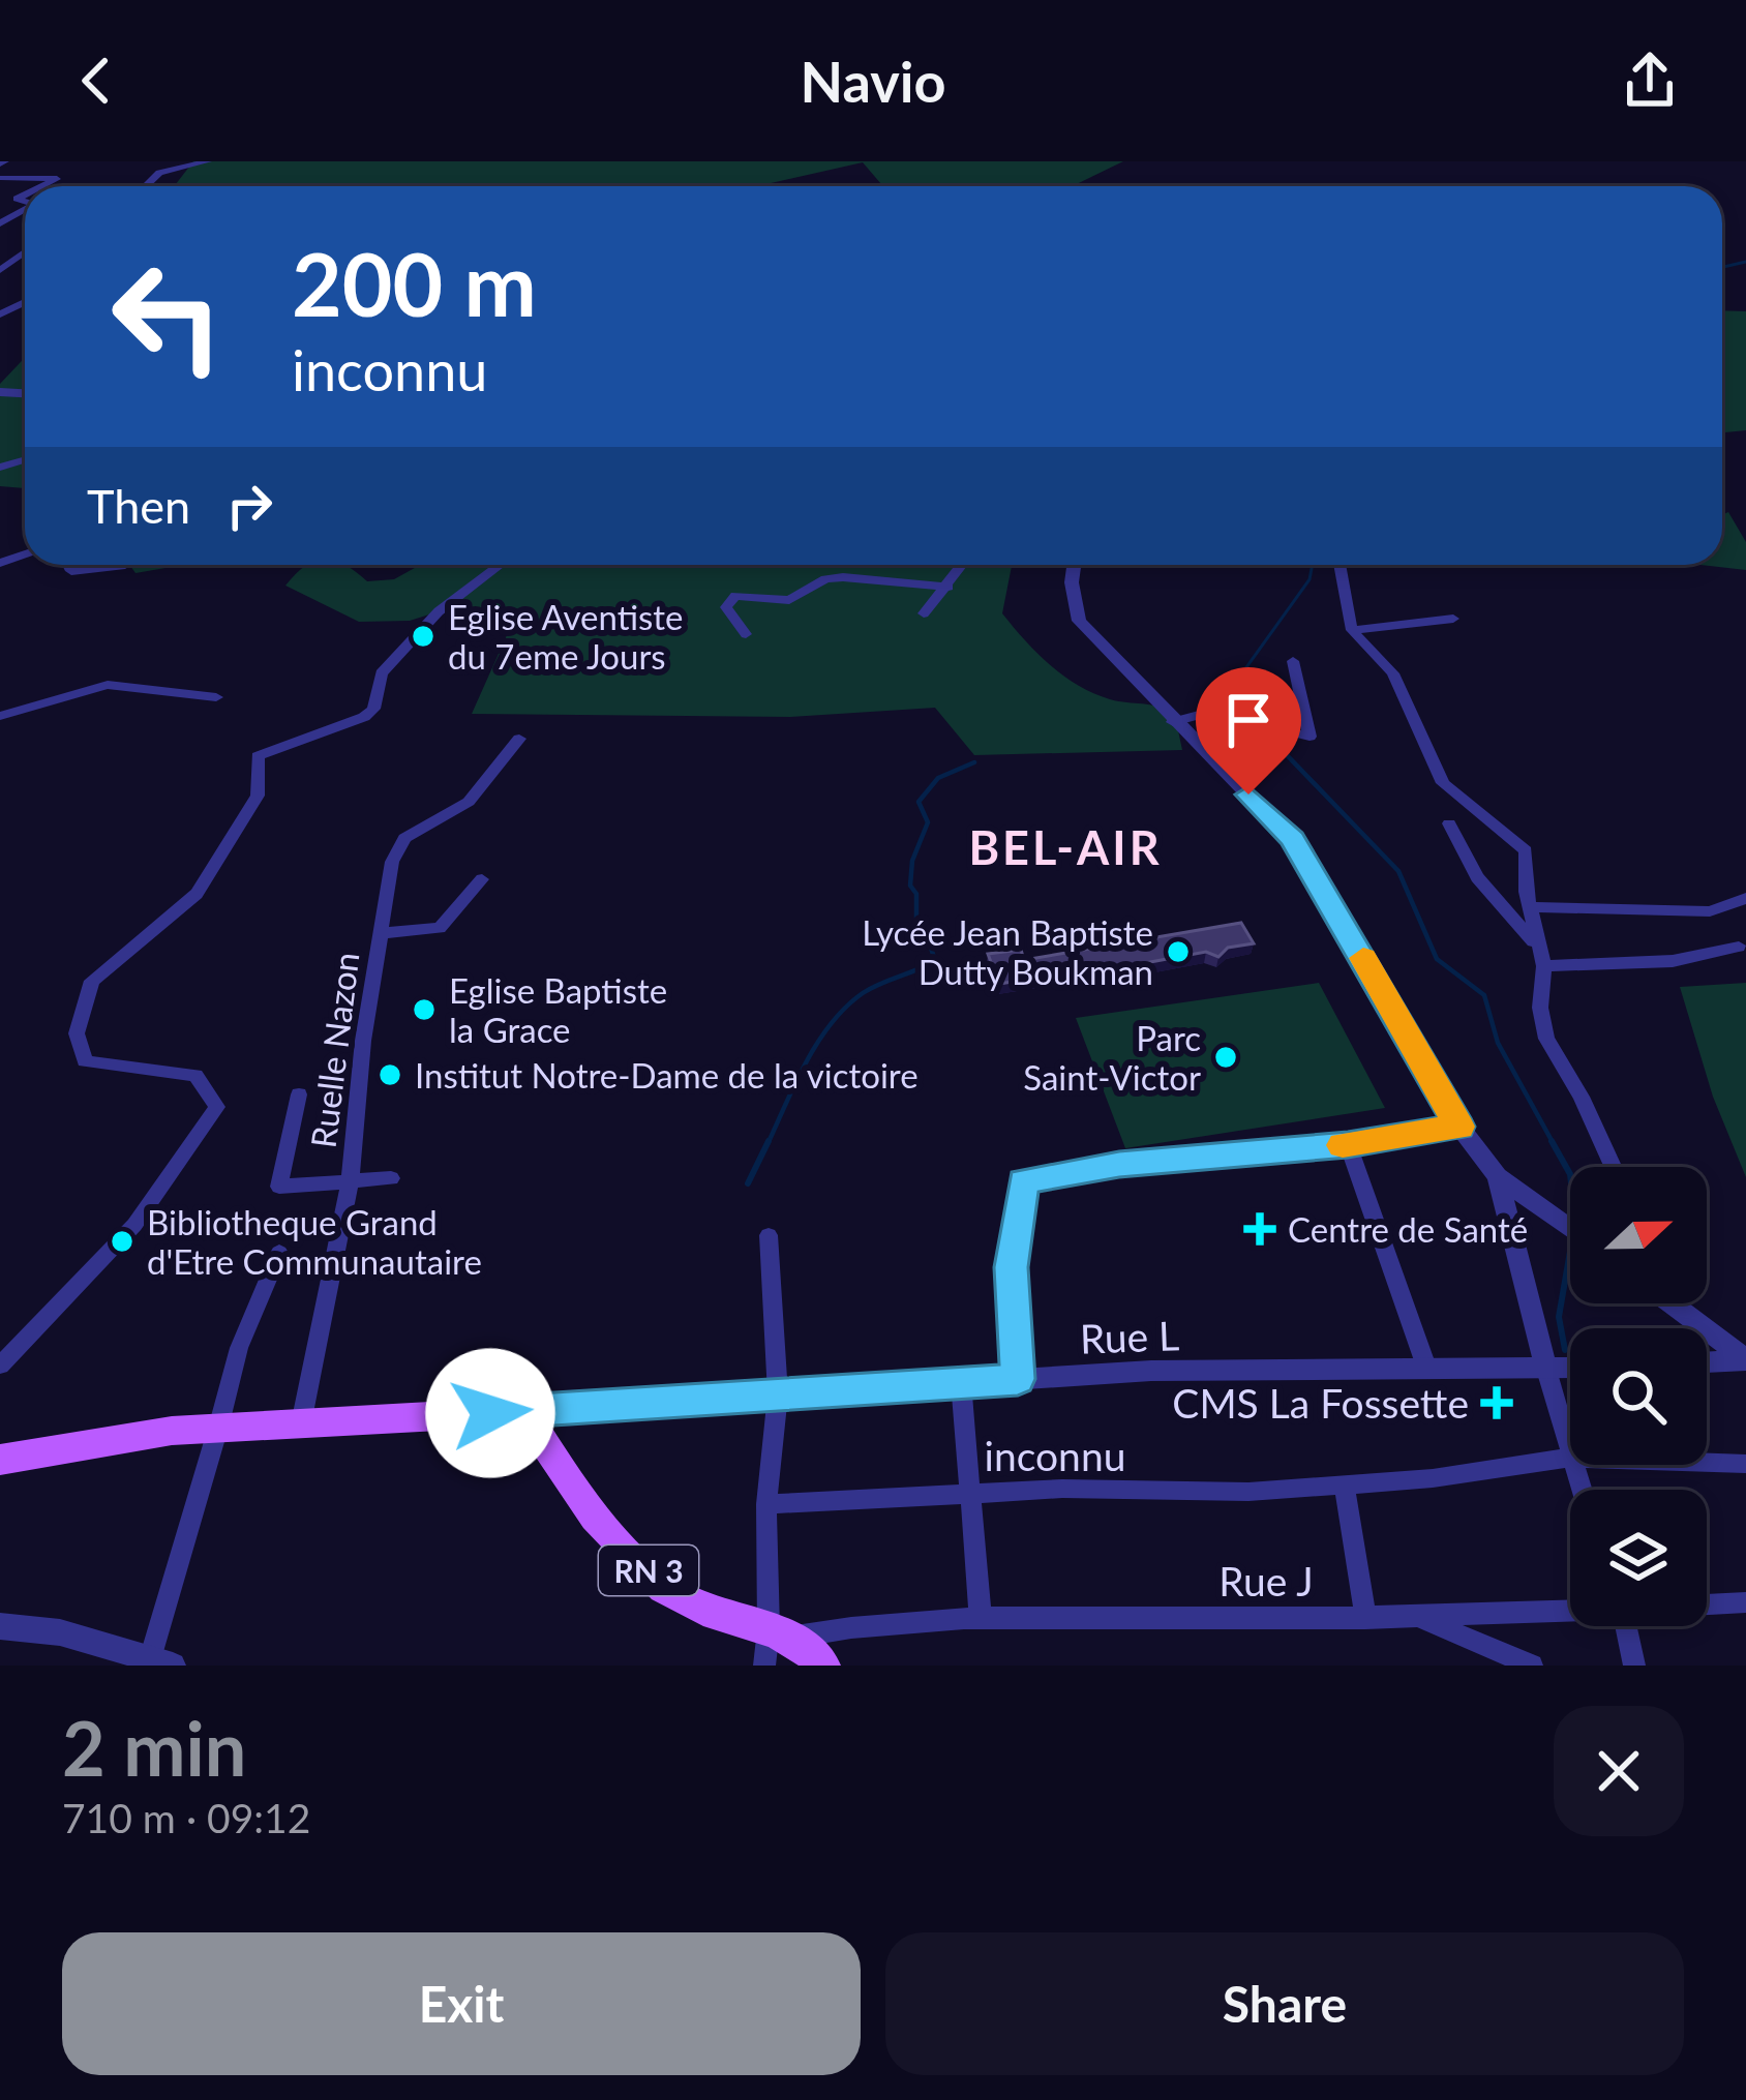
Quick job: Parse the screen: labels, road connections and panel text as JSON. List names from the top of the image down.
{
  "streets": {
    "main road": ["RN 3"],
    "street": [
      "Ruelle Nazon",
      "Rue L",
      "inconnu",
      "Rue J"
    ]
  },
  "crossings": [
    ["Rue L", "RN 3"],
    ["RN 3", "Rue J"]
  ],
  "districts": ["BEL-AIR"],
  "places": {
    "other": [
      "Eglise Aventiste du 7eme Jours",
      "Lycée Jean Baptiste Dutty Boukman",
      "Eglise Baptiste la Grace",
      "Parc Saint-Victor",
      "Institut Notre-Dame de la victoire",
      "Bibliotheque Grand d'Etre Communautaire"
    ],
    "health": ["Centre de Santé", "CMS La Fossette"]
  },
  "north": "right",
  "page": {
    "header": "Navio",
    "turn": ["200 m", "inconnu"],
    "then": "Then",
    "heading": ["2 min", "710 m · 09:12"],
    "buttons": ["Exit", "Share"]
  }
}
